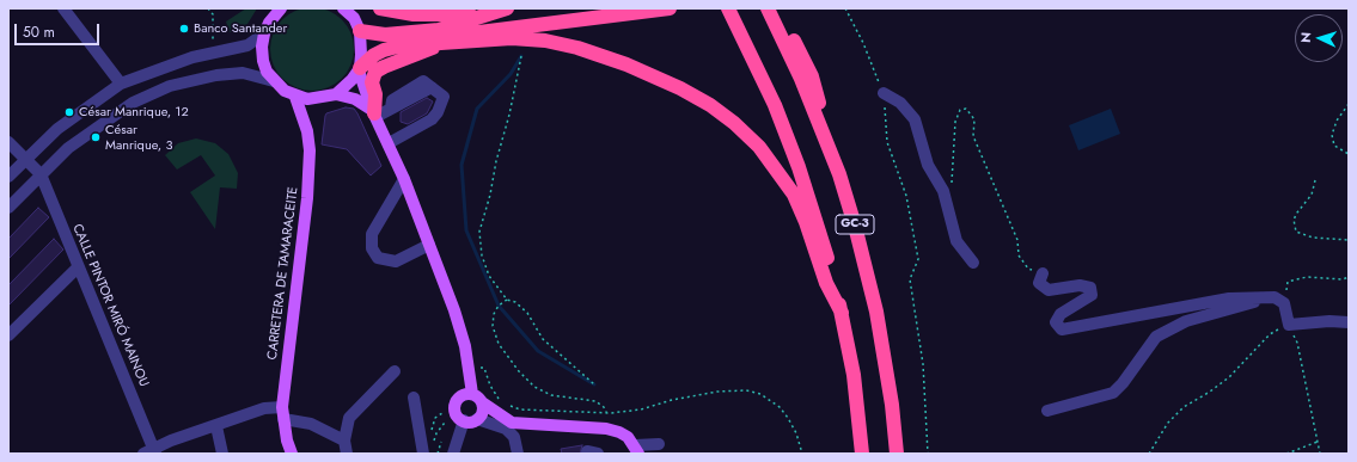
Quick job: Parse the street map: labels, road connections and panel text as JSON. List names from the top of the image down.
{
  "streets": {
    "highway": ["GC-3"],
    "main road": ["CARRETERA DE TAMARACEITE"],
    "street": ["CALLE PINTOR MIRÓ MAINOU"]
  },
  "places": ["Banco Santander", "César Manrique, 12", "César Manrique, 3"],
  "scale_bar": "50 m",
  "north": "left"
}
